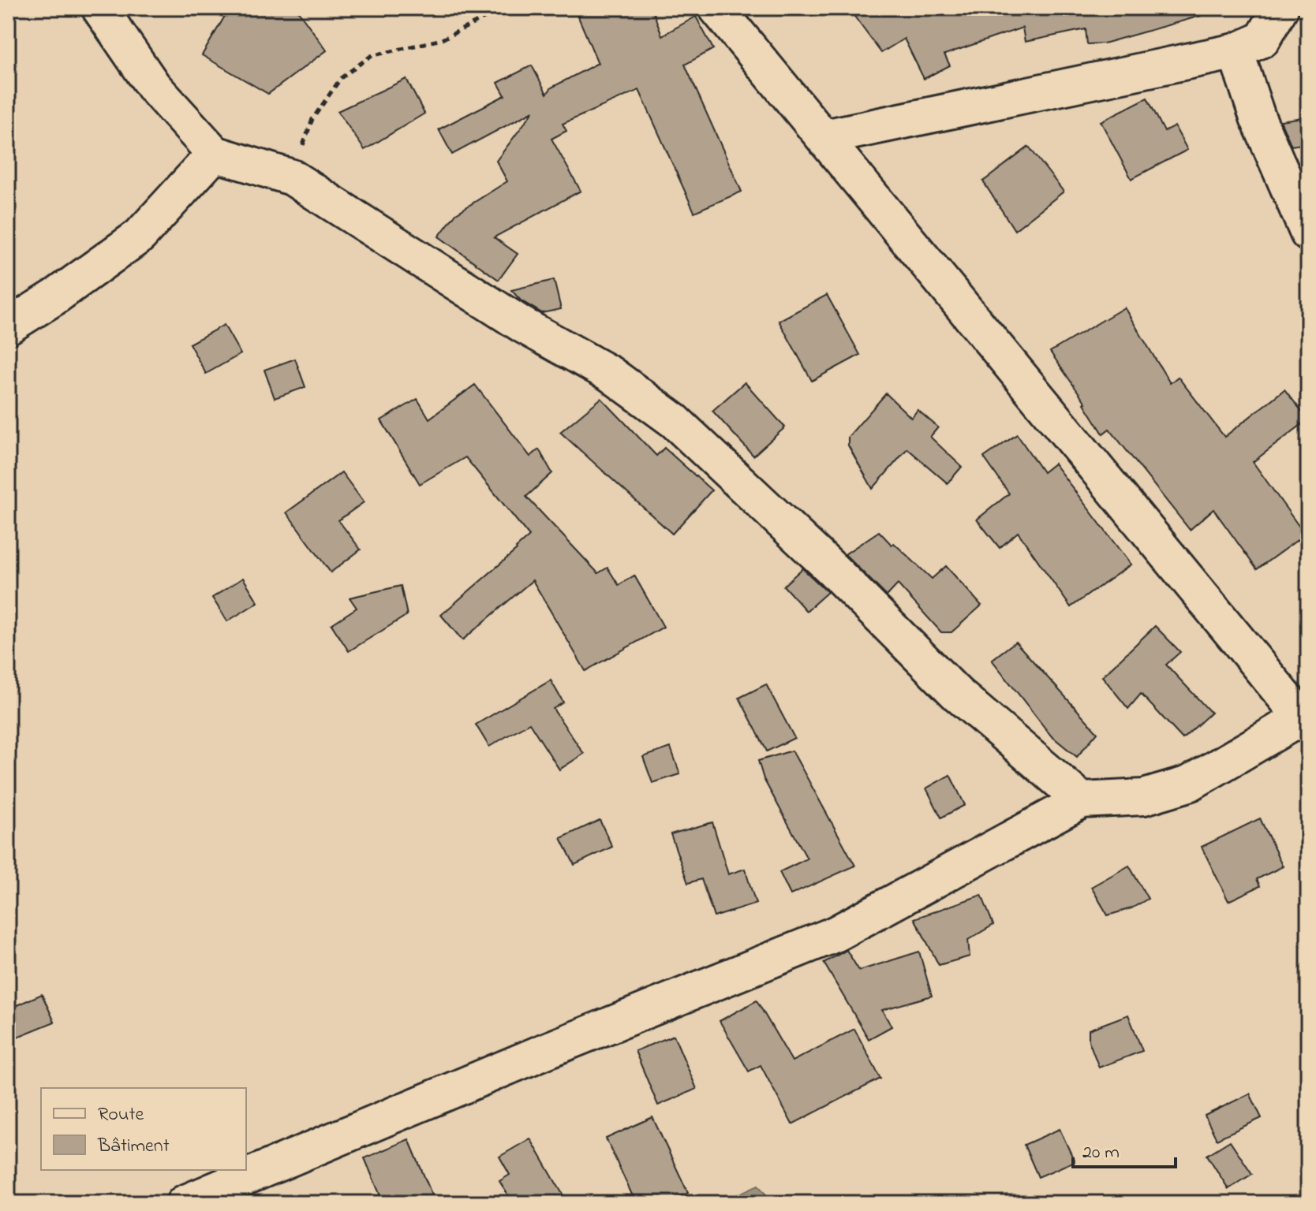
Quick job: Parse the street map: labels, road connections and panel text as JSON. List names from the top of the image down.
{
  "legend": ["Route", "Bâtiment"],
  "scale_bar": "20 m"
}
